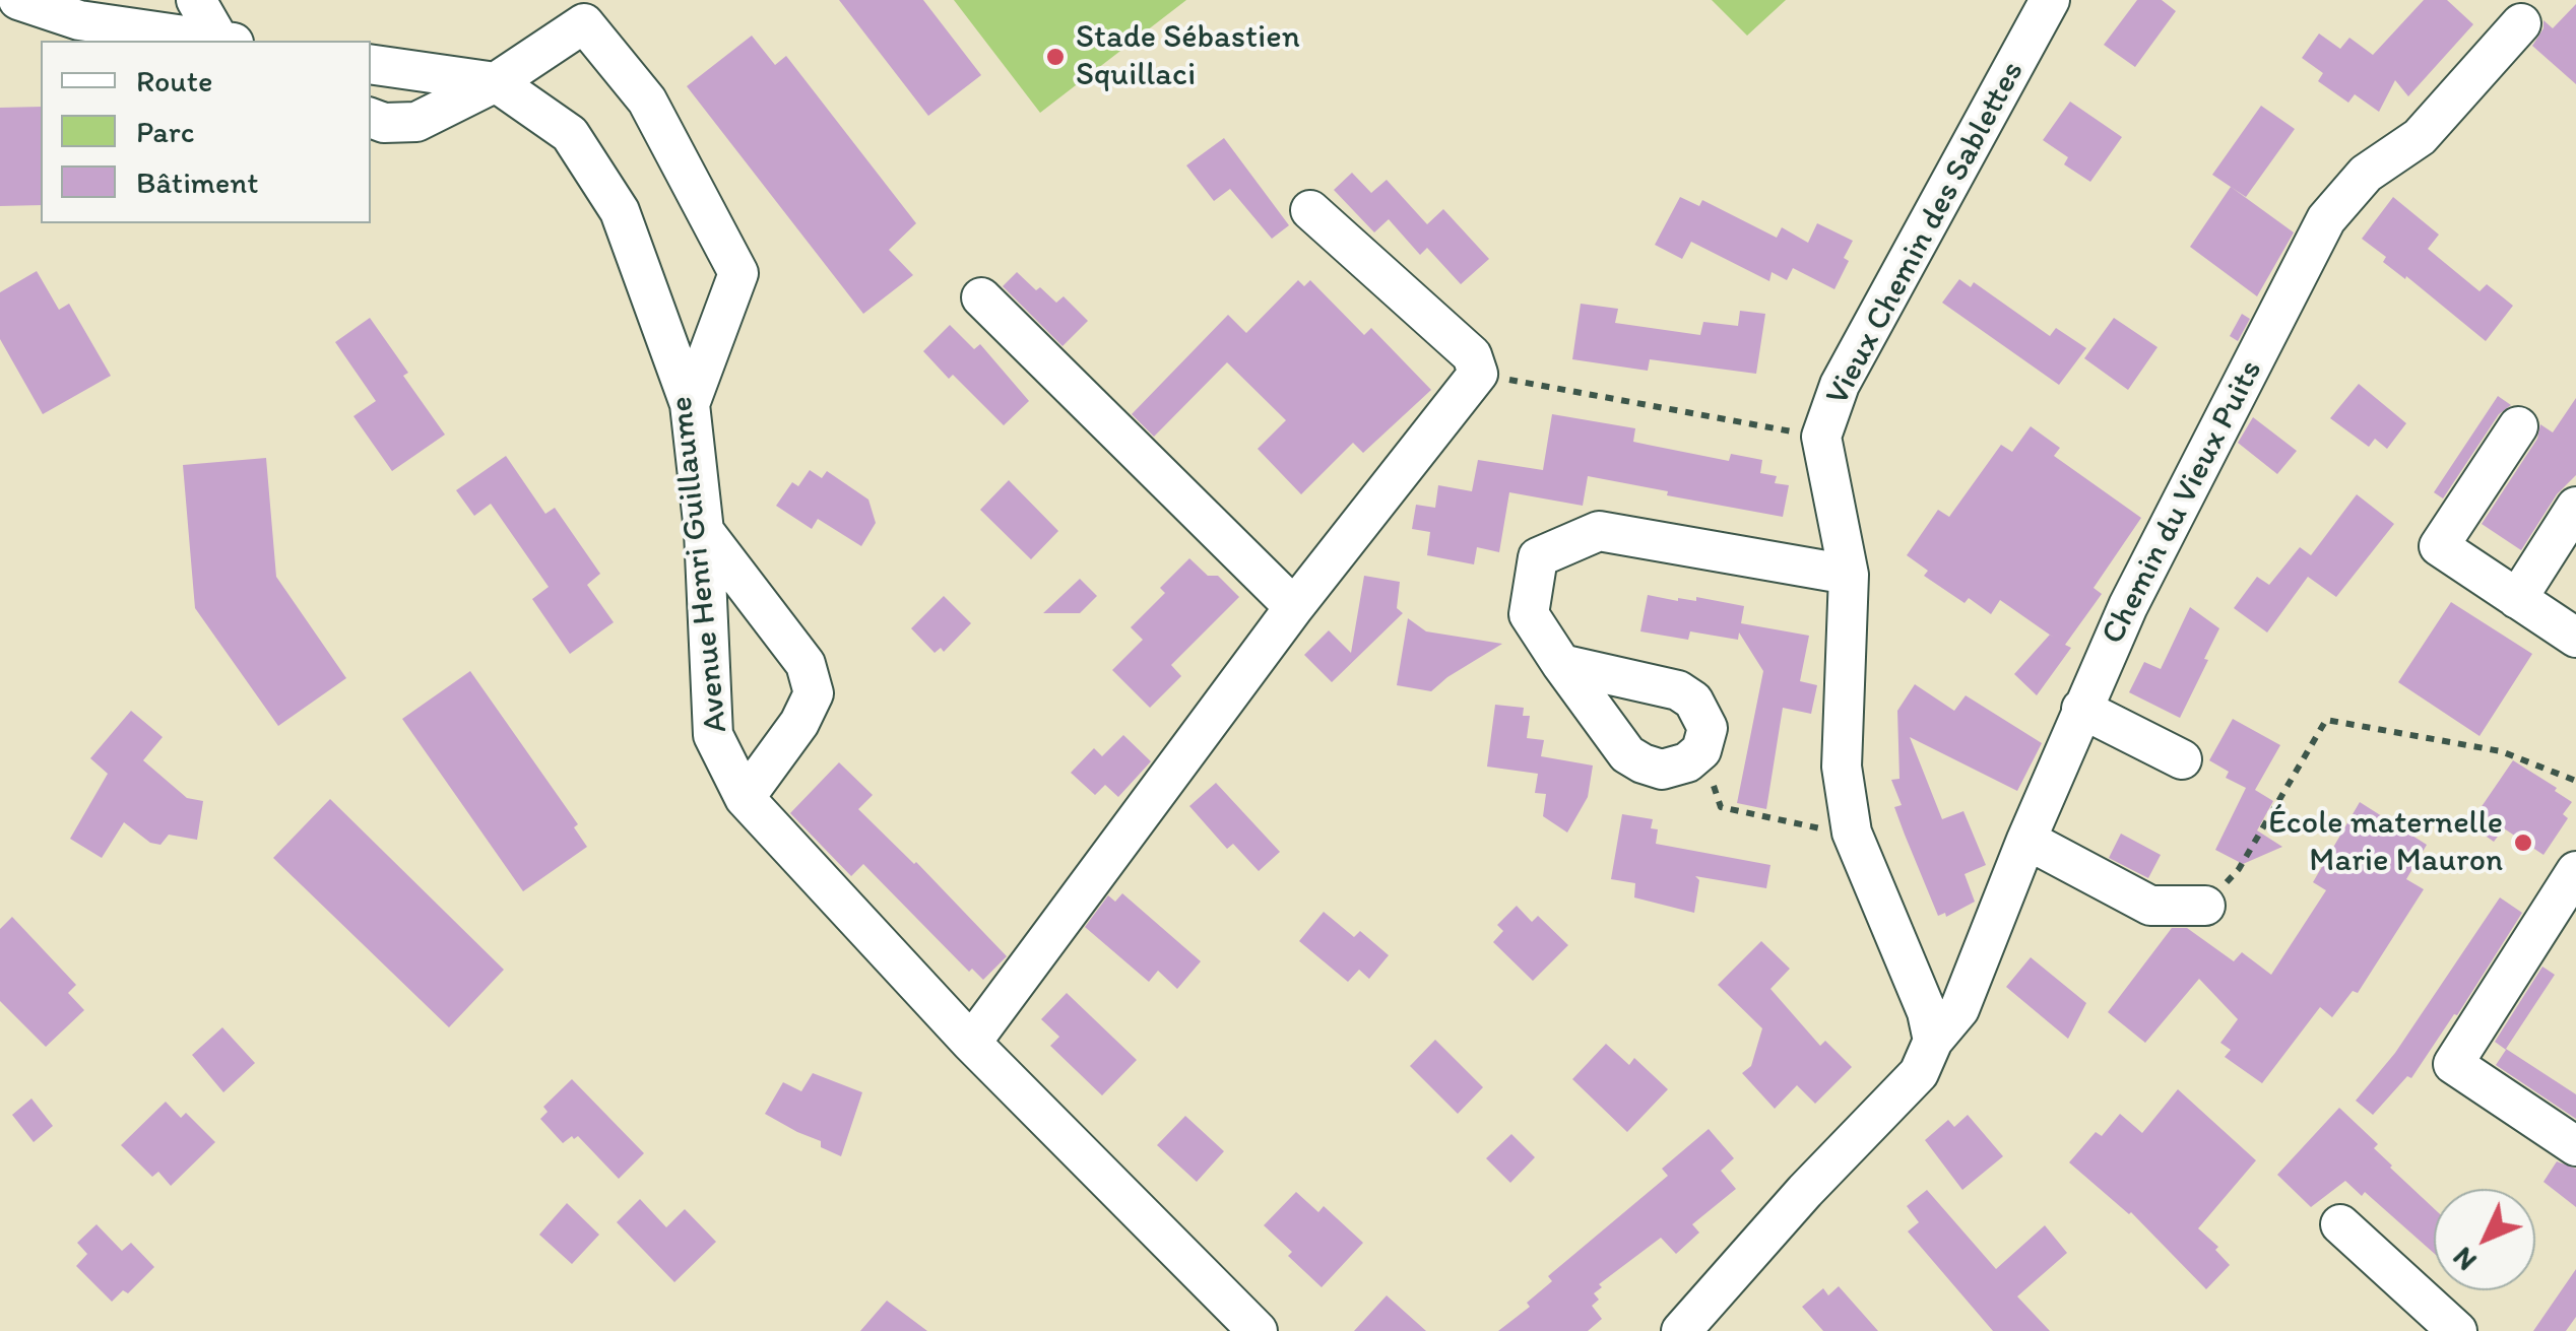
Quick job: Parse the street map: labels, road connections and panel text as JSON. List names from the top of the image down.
{
  "streets": {
    "street": ["Vieux Chemin des Sablettes", "Chemin du Vieux Puits", "Avenue Henri Guillaume"]
  },
  "crossings": [
    ["Vieux Chemin des Sablettes", "Chemin du Vieux Puits"]
  ],
  "places": ["Stade Sébastien Squillaci", "École maternelle Marie Mauron"],
  "legend": ["Route", "Parc", "Bâtiment"],
  "north": "bottom left"
}
